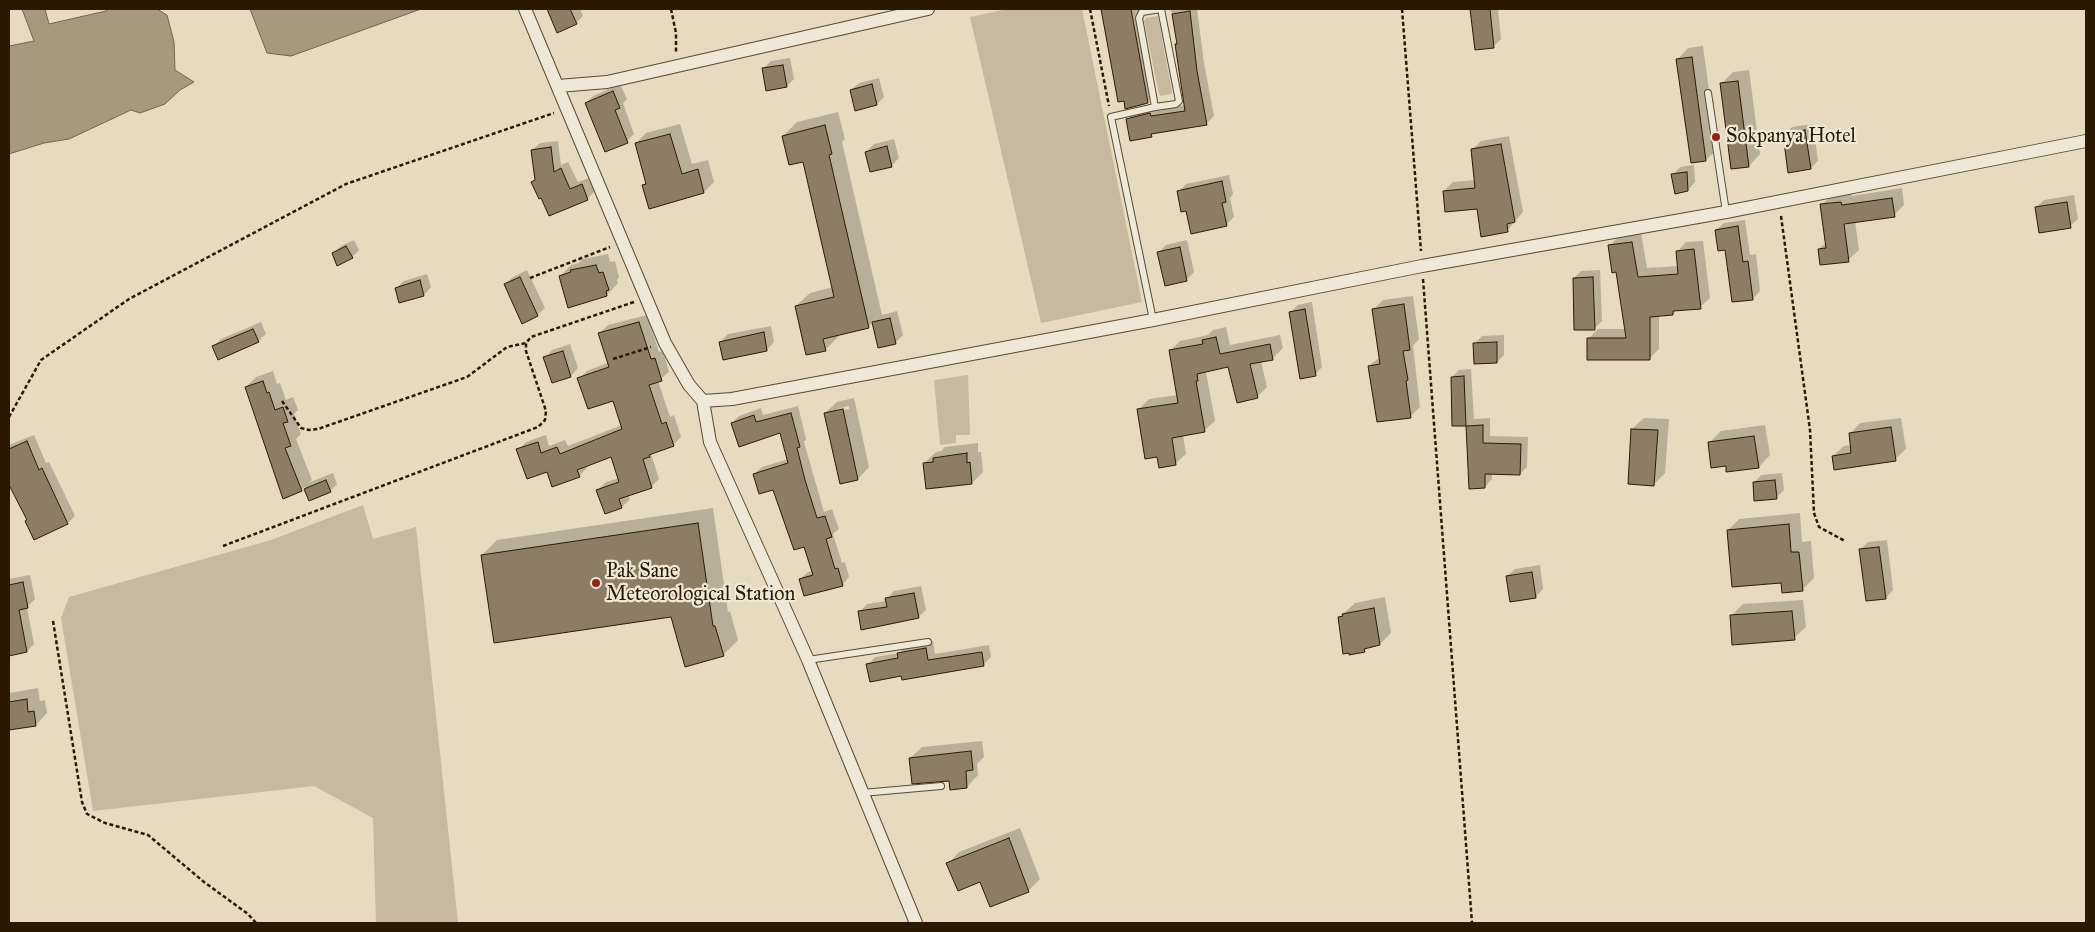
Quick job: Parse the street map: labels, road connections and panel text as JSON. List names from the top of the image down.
{
  "places": ["Sokpanya Hotel", "Pak Sane Meteorological Station"]
}
